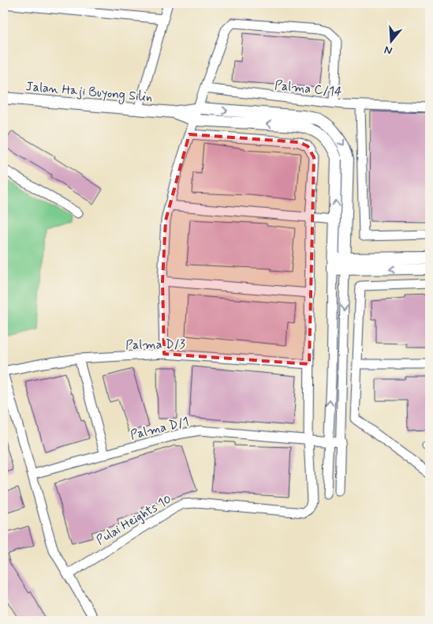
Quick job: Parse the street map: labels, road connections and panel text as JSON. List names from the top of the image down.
{
  "streets": {
    "street": [
      "Palma C/14",
      "Jalan Haji Buyong Silin",
      "Palma D/3",
      "Palma D/1",
      "Pulai Heights 10"
    ]
  },
  "crossings": [
    ["Palma D/1", "Pulai Heights 10"]
  ],
  "north": "bottom"
}
